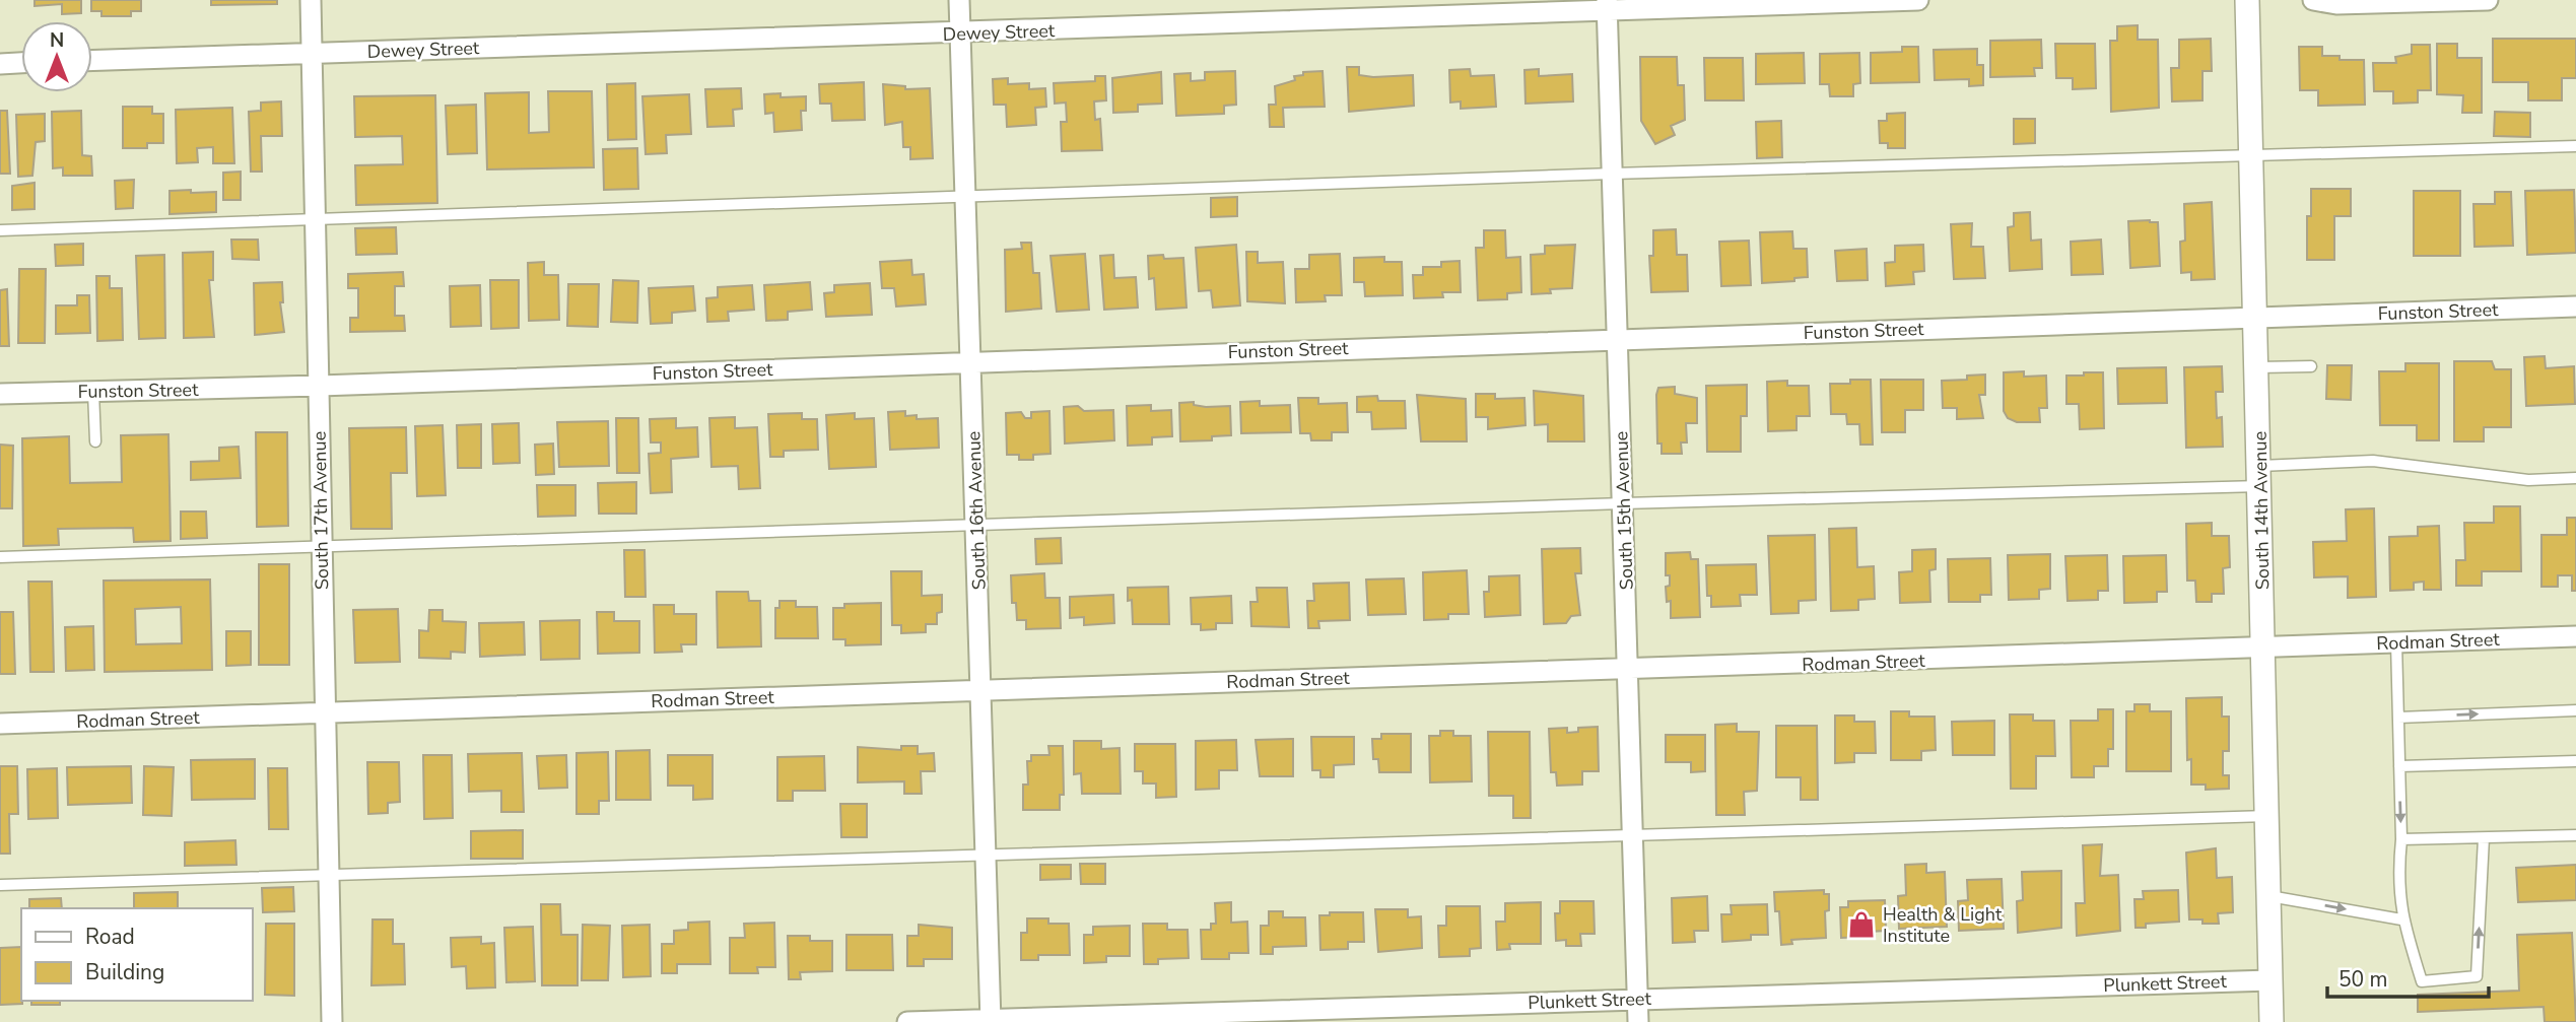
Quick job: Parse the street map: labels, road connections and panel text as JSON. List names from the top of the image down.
{
  "streets": {
    "street": [
      "Dewey Street",
      "Funston Street",
      "South 17th Avenue",
      "South 16th Avenue",
      "South 15th Avenue",
      "South 14th Avenue",
      "Rodman Street",
      "Plunkett Street"
    ]
  },
  "crossings": [
    ["Dewey Street", "South 17th Avenue"],
    ["Dewey Street", "South 16th Avenue"],
    ["Dewey Street", "South 15th Avenue"],
    ["Funston Street", "South 17th Avenue"],
    ["Funston Street", "South 16th Avenue"],
    ["Funston Street", "South 15th Avenue"],
    ["Funston Street", "South 14th Avenue"],
    ["South 17th Avenue", "Rodman Street"],
    ["South 16th Avenue", "Rodman Street"],
    ["South 16th Avenue", "Plunkett Street"],
    ["South 15th Avenue", "Rodman Street"],
    ["South 15th Avenue", "Plunkett Street"],
    ["South 14th Avenue", "Rodman Street"],
    ["South 14th Avenue", "Plunkett Street"]
  ],
  "places": {
    "shop": ["Health & Light Institute"]
  },
  "legend": ["Road", "Building"],
  "scale_bar": "50 m",
  "north": "top"
}
